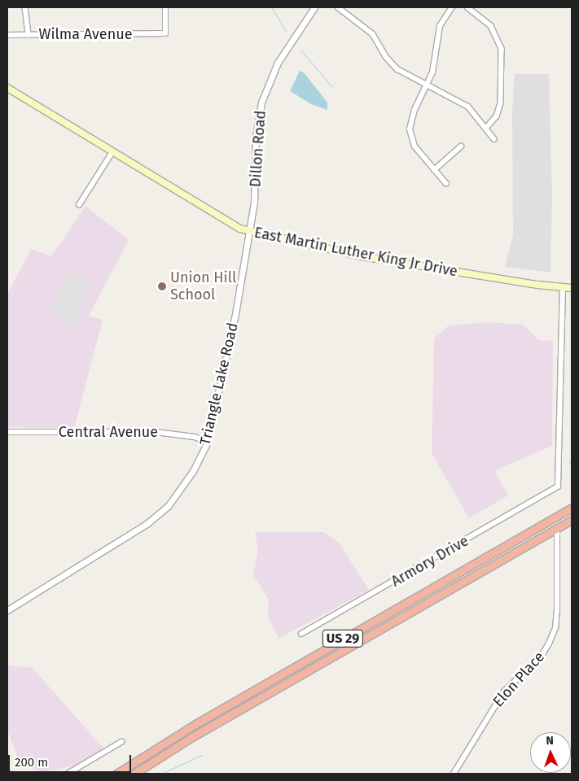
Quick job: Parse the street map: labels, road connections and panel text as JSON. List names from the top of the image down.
{
  "streets": {
    "highway": ["US 29"],
    "main road": ["East Martin Luther King Jr Drive"],
    "street": [
      "Wilma Avenue",
      "Dillon Road",
      "Triangle Lake Road",
      "Central Avenue",
      "Armory Drive",
      "Elon Place"
    ]
  },
  "crossings": [
    ["Dillon Road", "East Martin Luther King Jr Drive"],
    ["Dillon Road", "Triangle Lake Road"],
    ["East Martin Luther King Jr Drive", "Triangle Lake Road"],
    ["East Martin Luther King Jr Drive", "Armory Drive"],
    ["Triangle Lake Road", "Central Avenue"],
    ["US 29", "Elon Place"]
  ],
  "places": ["Union Hill School"],
  "scale_bar": "200 m",
  "north": "top"
}
